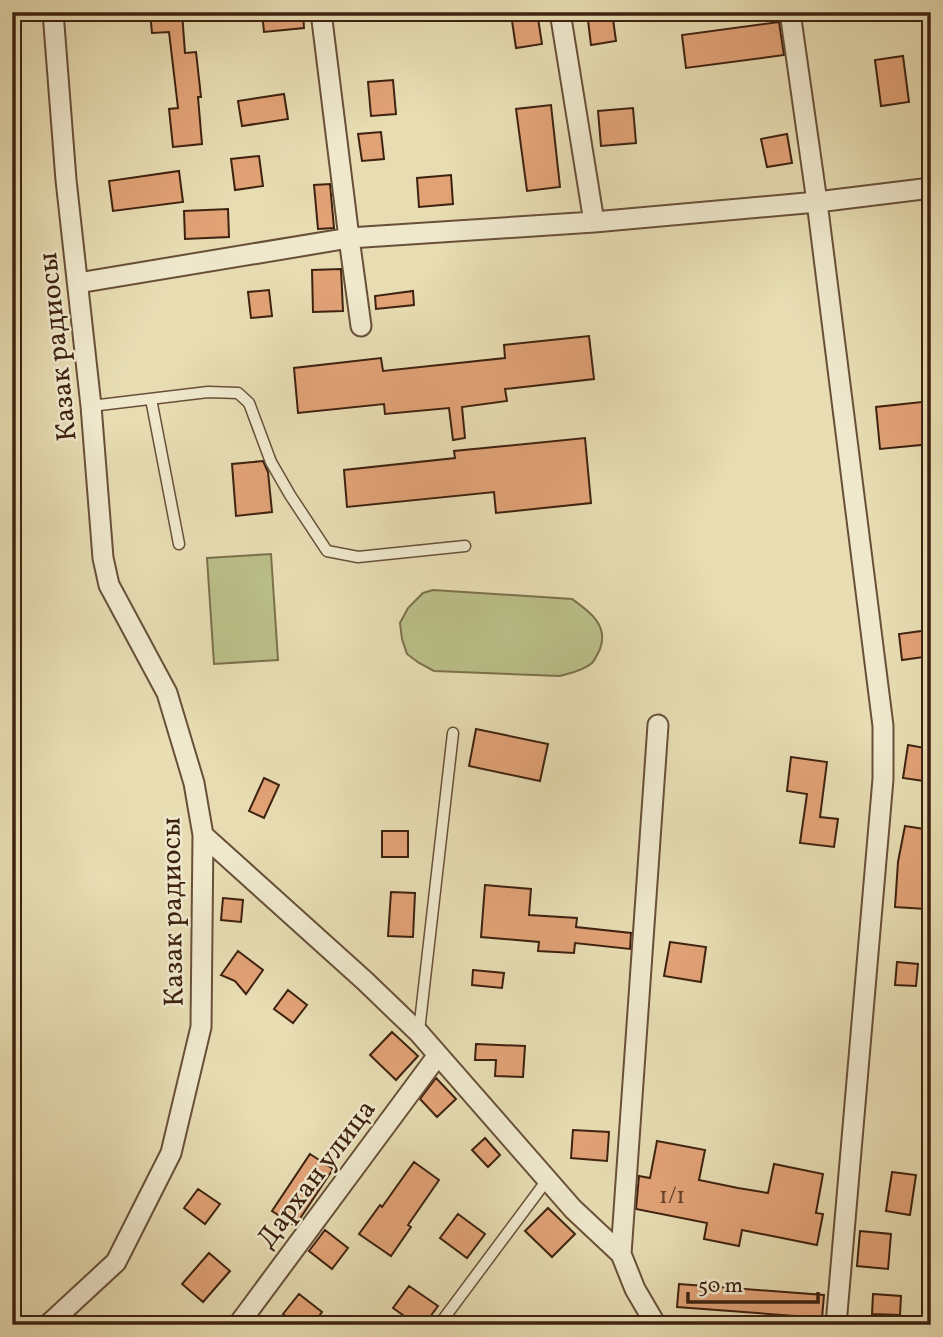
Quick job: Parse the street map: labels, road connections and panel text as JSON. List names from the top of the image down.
{
  "streets": {
    "street": ["Казак радиосы", "Дархан улица"]
  },
  "house_numbers": ["1/1"],
  "scale_bar": "50 m"
}
